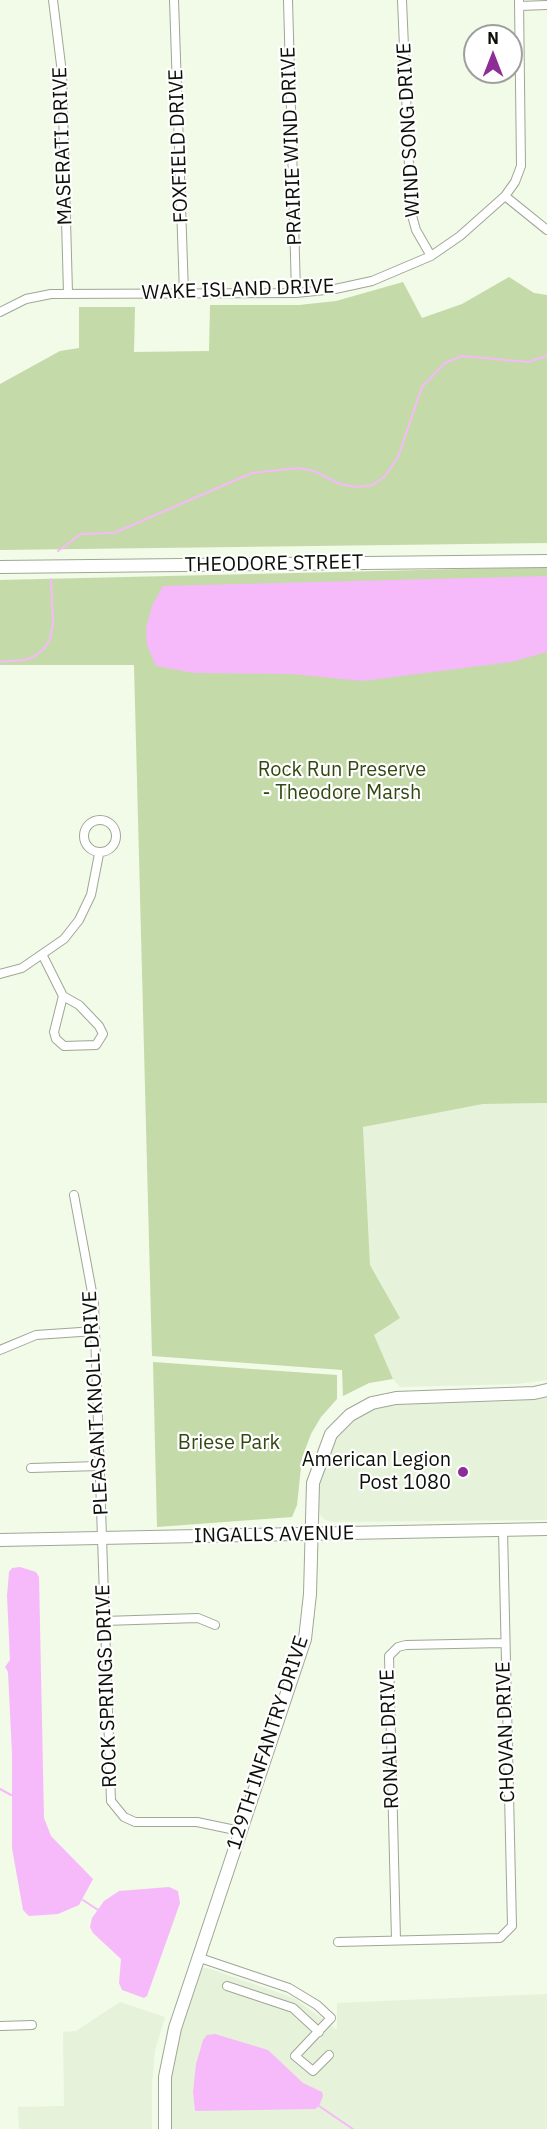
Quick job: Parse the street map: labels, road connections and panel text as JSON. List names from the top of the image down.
{
  "streets": {
    "street": [
      "WIND SONG DRIVE",
      "MASERATI DRIVE",
      "FOXFIELD DRIVE",
      "PRAIRIE WIND DRIVE",
      "WAKE ISLAND DRIVE",
      "THEODORE STREET",
      "PLEASANT KNOLL DRIVE",
      "INGALLS AVENUE",
      "ROCK SPRINGS DRIVE",
      "CHOVAN DRIVE",
      "RONALD DRIVE",
      "129TH INFANTRY DRIVE"
    ]
  },
  "crossings": [
    ["WIND SONG DRIVE", "WAKE ISLAND DRIVE"],
    ["MASERATI DRIVE", "WAKE ISLAND DRIVE"],
    ["FOXFIELD DRIVE", "WAKE ISLAND DRIVE"],
    ["PRAIRIE WIND DRIVE", "WAKE ISLAND DRIVE"],
    ["PLEASANT KNOLL DRIVE", "INGALLS AVENUE"],
    ["PLEASANT KNOLL DRIVE", "ROCK SPRINGS DRIVE"],
    ["INGALLS AVENUE", "ROCK SPRINGS DRIVE"],
    ["INGALLS AVENUE", "CHOVAN DRIVE"],
    ["INGALLS AVENUE", "129TH INFANTRY DRIVE"],
    ["ROCK SPRINGS DRIVE", "129TH INFANTRY DRIVE"],
    ["CHOVAN DRIVE", "RONALD DRIVE"]
  ],
  "parks": ["Rock Run Preserve - Theodore Marsh", "Briese Park"],
  "places": ["American Legion Post 1080"],
  "north": "top"
}
